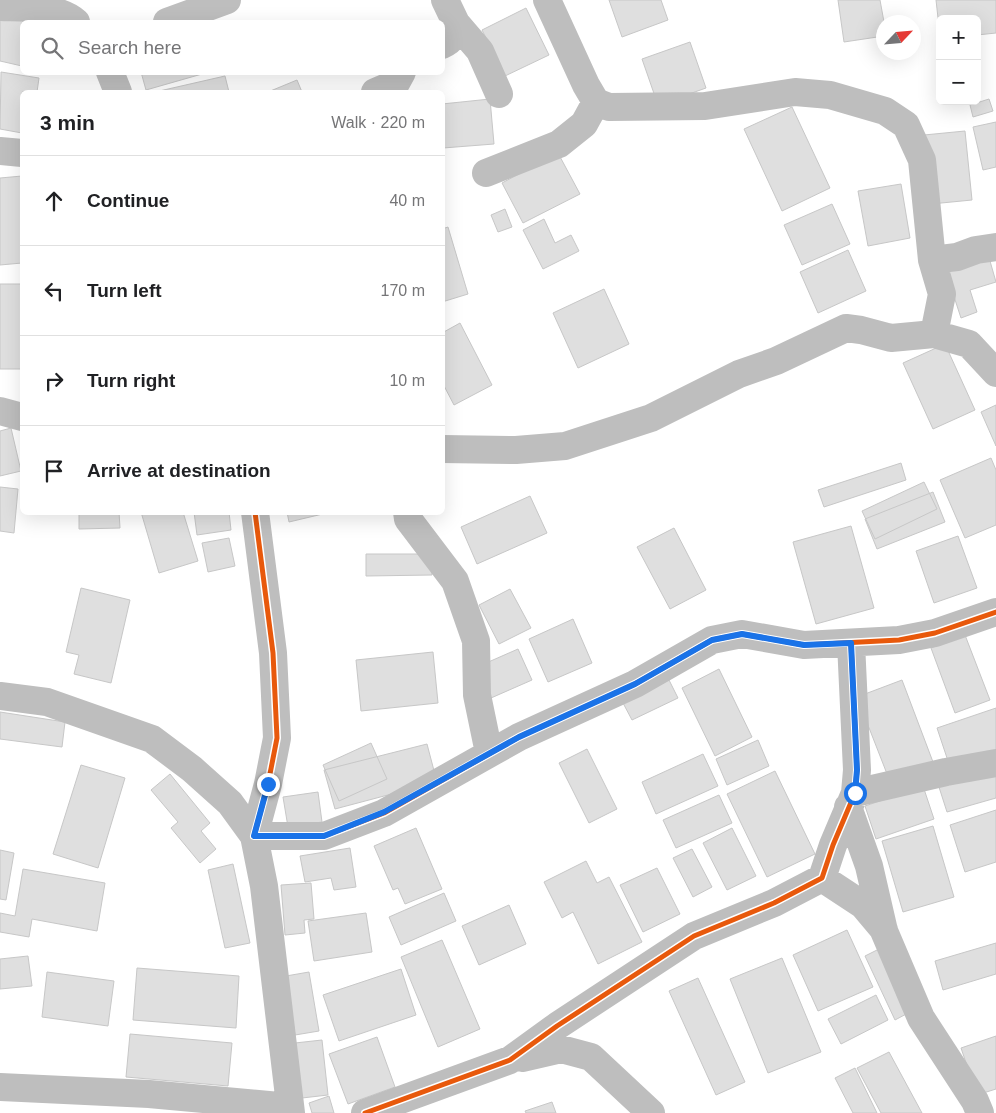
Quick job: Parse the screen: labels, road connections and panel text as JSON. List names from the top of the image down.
{
  "north": "top right",
  "page": {
    "map_buttons": ["+", "−"],
    "search": "Search here",
    "heading": ["3 min", "Walk · 220 m"],
    "list": [
      ["Continue", "40 m"],
      ["Turn left", "170 m"],
      ["Turn right", "10 m"],
      "Arrive at destination"
    ]
  }
}
